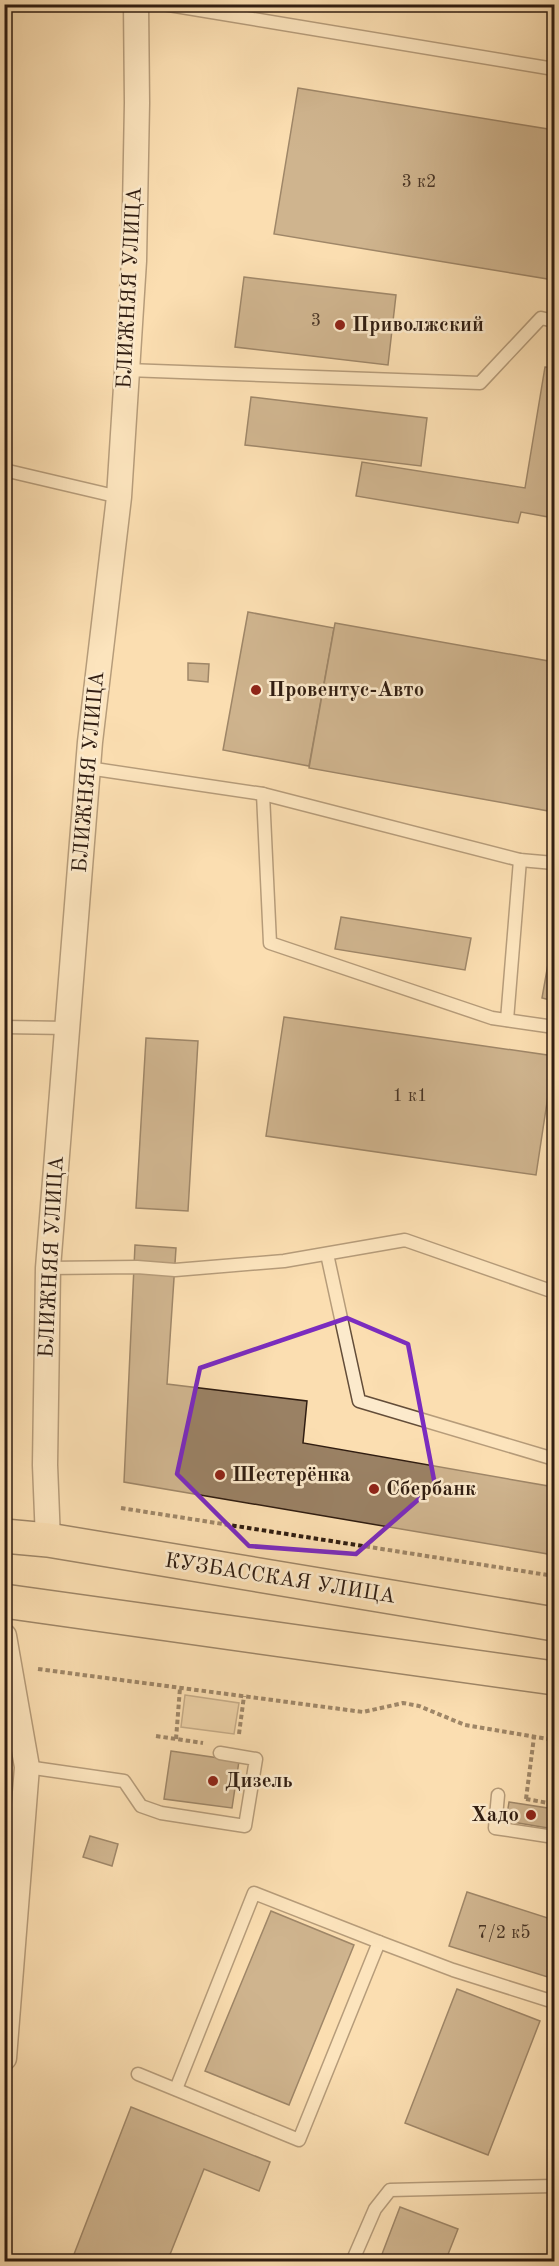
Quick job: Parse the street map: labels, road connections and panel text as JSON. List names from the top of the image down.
{
  "streets": {
    "main road": ["КУЗБАССКАЯ УЛИЦА"],
    "street": ["БЛИЖНЯЯ УЛИЦА"]
  },
  "crossings": [
    ["БЛИЖНЯЯ УЛИЦА", "КУЗБАССКАЯ УЛИЦА"]
  ],
  "places": [
    "Приволжский",
    "Провентус-Авто",
    "Шестерёнка",
    "Сбербанк",
    "Дизель",
    "Хадо"
  ],
  "house_numbers": [
    "3 к2",
    "3",
    "1 к1",
    "7/2 к5"
  ]
}
